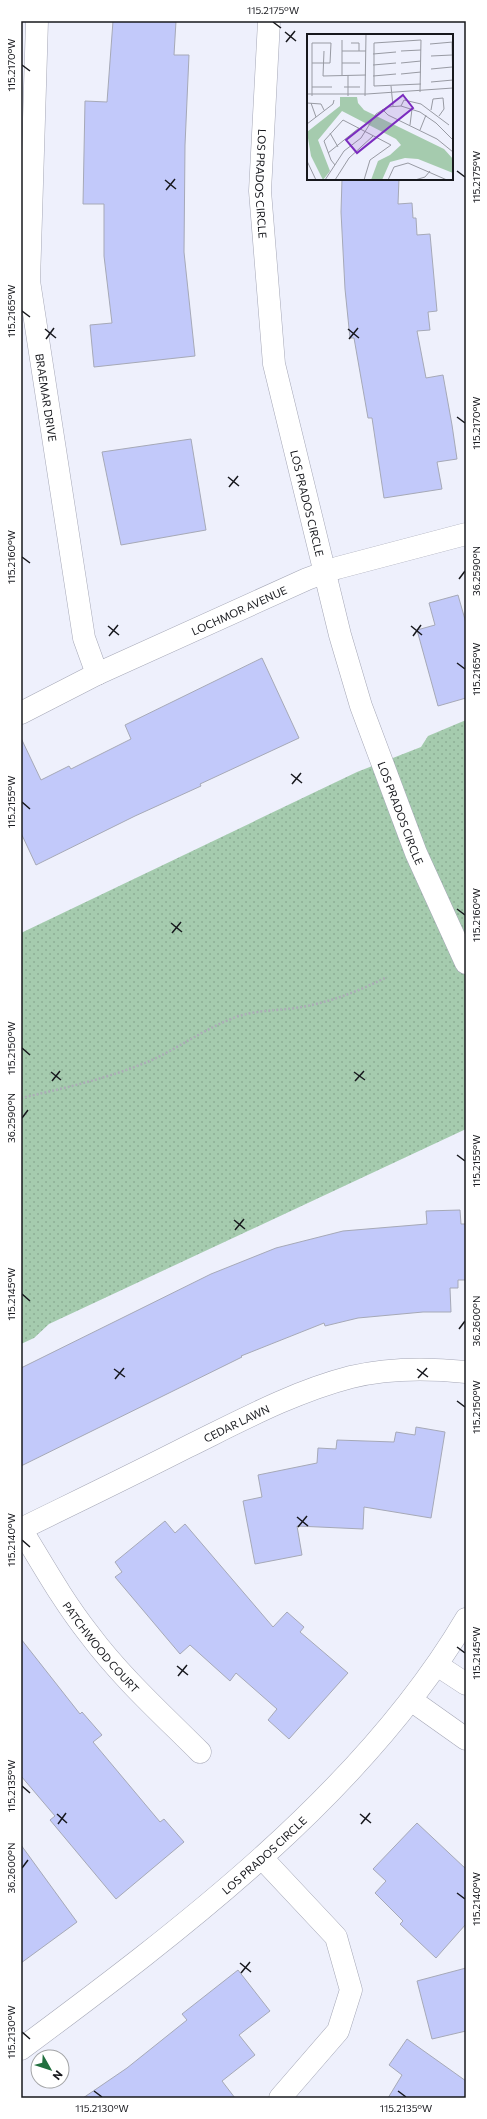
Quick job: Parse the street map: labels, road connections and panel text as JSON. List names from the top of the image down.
{
  "streets": {
    "street": [
      "LOS PRADOS CIRCLE",
      "BRAEMAR DRIVE",
      "LOCHMOR AVENUE",
      "CEDAR LAWN",
      "PATCHWOOD COURT"
    ]
  },
  "crossings": [
    ["LOS PRADOS CIRCLE", "LOCHMOR AVENUE"],
    ["BRAEMAR DRIVE", "LOCHMOR AVENUE"],
    ["CEDAR LAWN", "PATCHWOOD COURT"]
  ],
  "north": "bottom right",
  "coordinates": [
    "115.2175°W",
    "115.2170°W",
    "115.2165°W",
    "115.2160°W",
    "36.2590°N",
    "115.2155°W",
    "115.2150°W",
    "115.2145°W",
    "36.2600°N",
    "115.2140°W",
    "115.2135°W",
    "115.2130°W"
  ]
}
